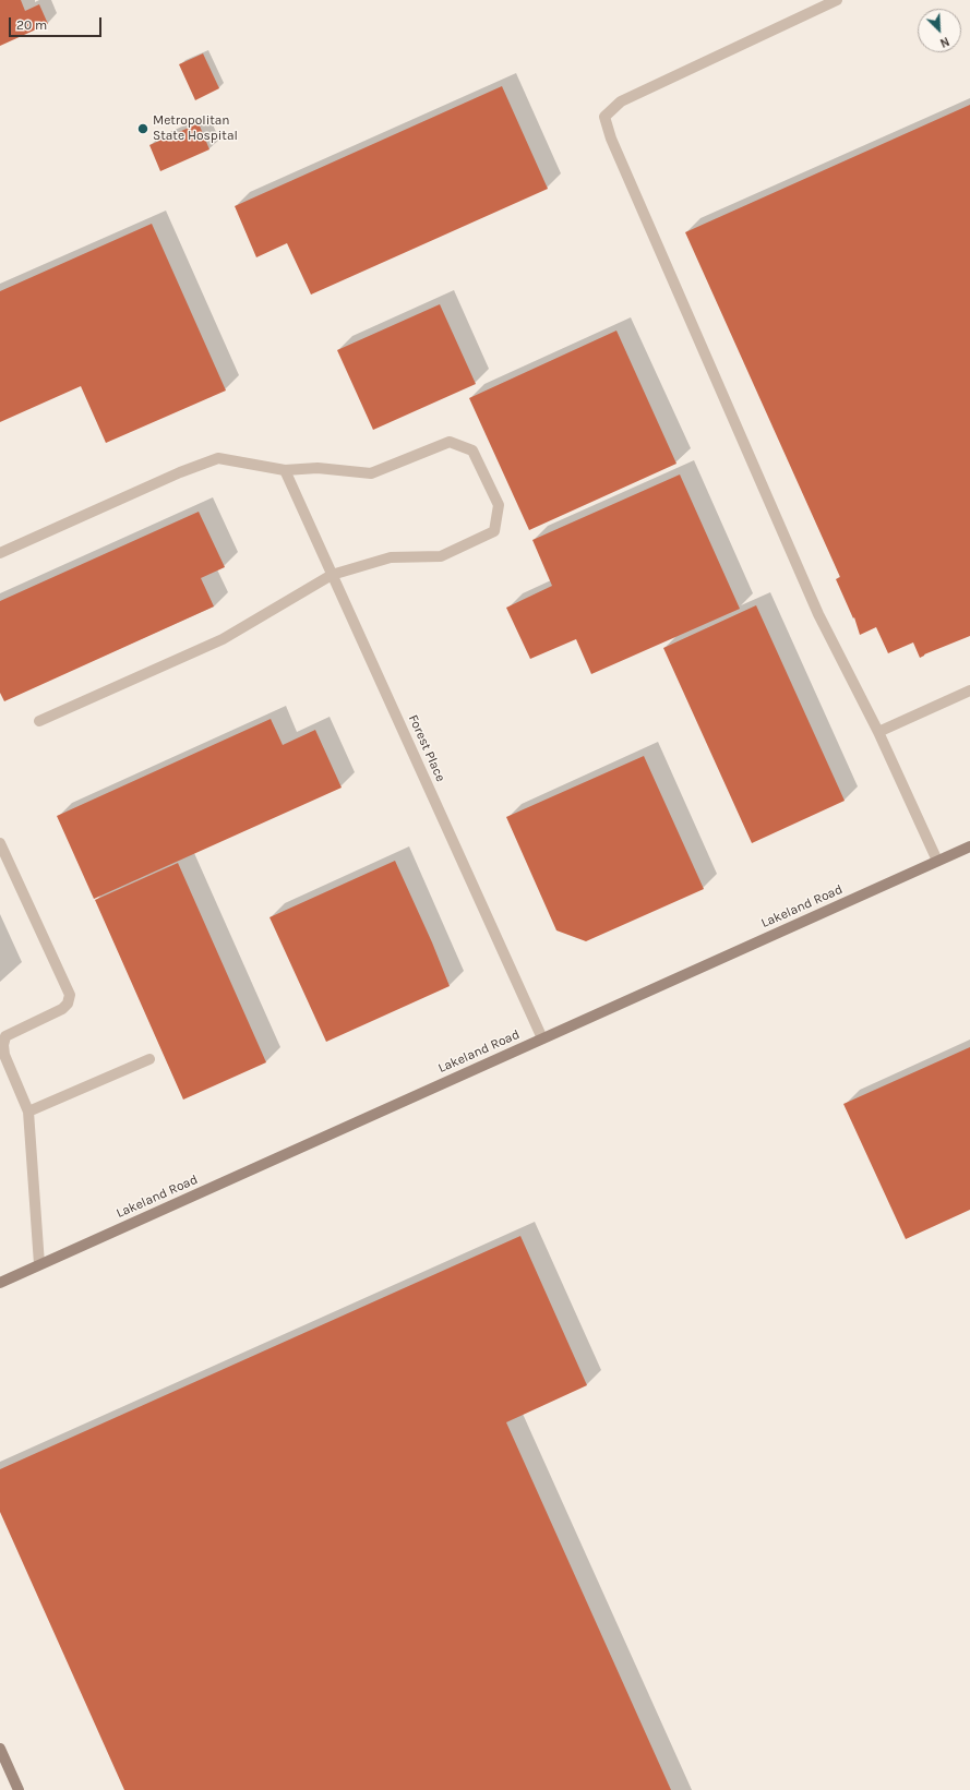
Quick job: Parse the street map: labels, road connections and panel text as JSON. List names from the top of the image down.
{
  "streets": {
    "street": ["Forest Place", "Lakeland Road"]
  },
  "crossings": [
    ["Forest Place", "Lakeland Road"]
  ],
  "places": ["Metropolitan State Hospital"],
  "scale_bar": "20 m",
  "north": "bottom right"
}
